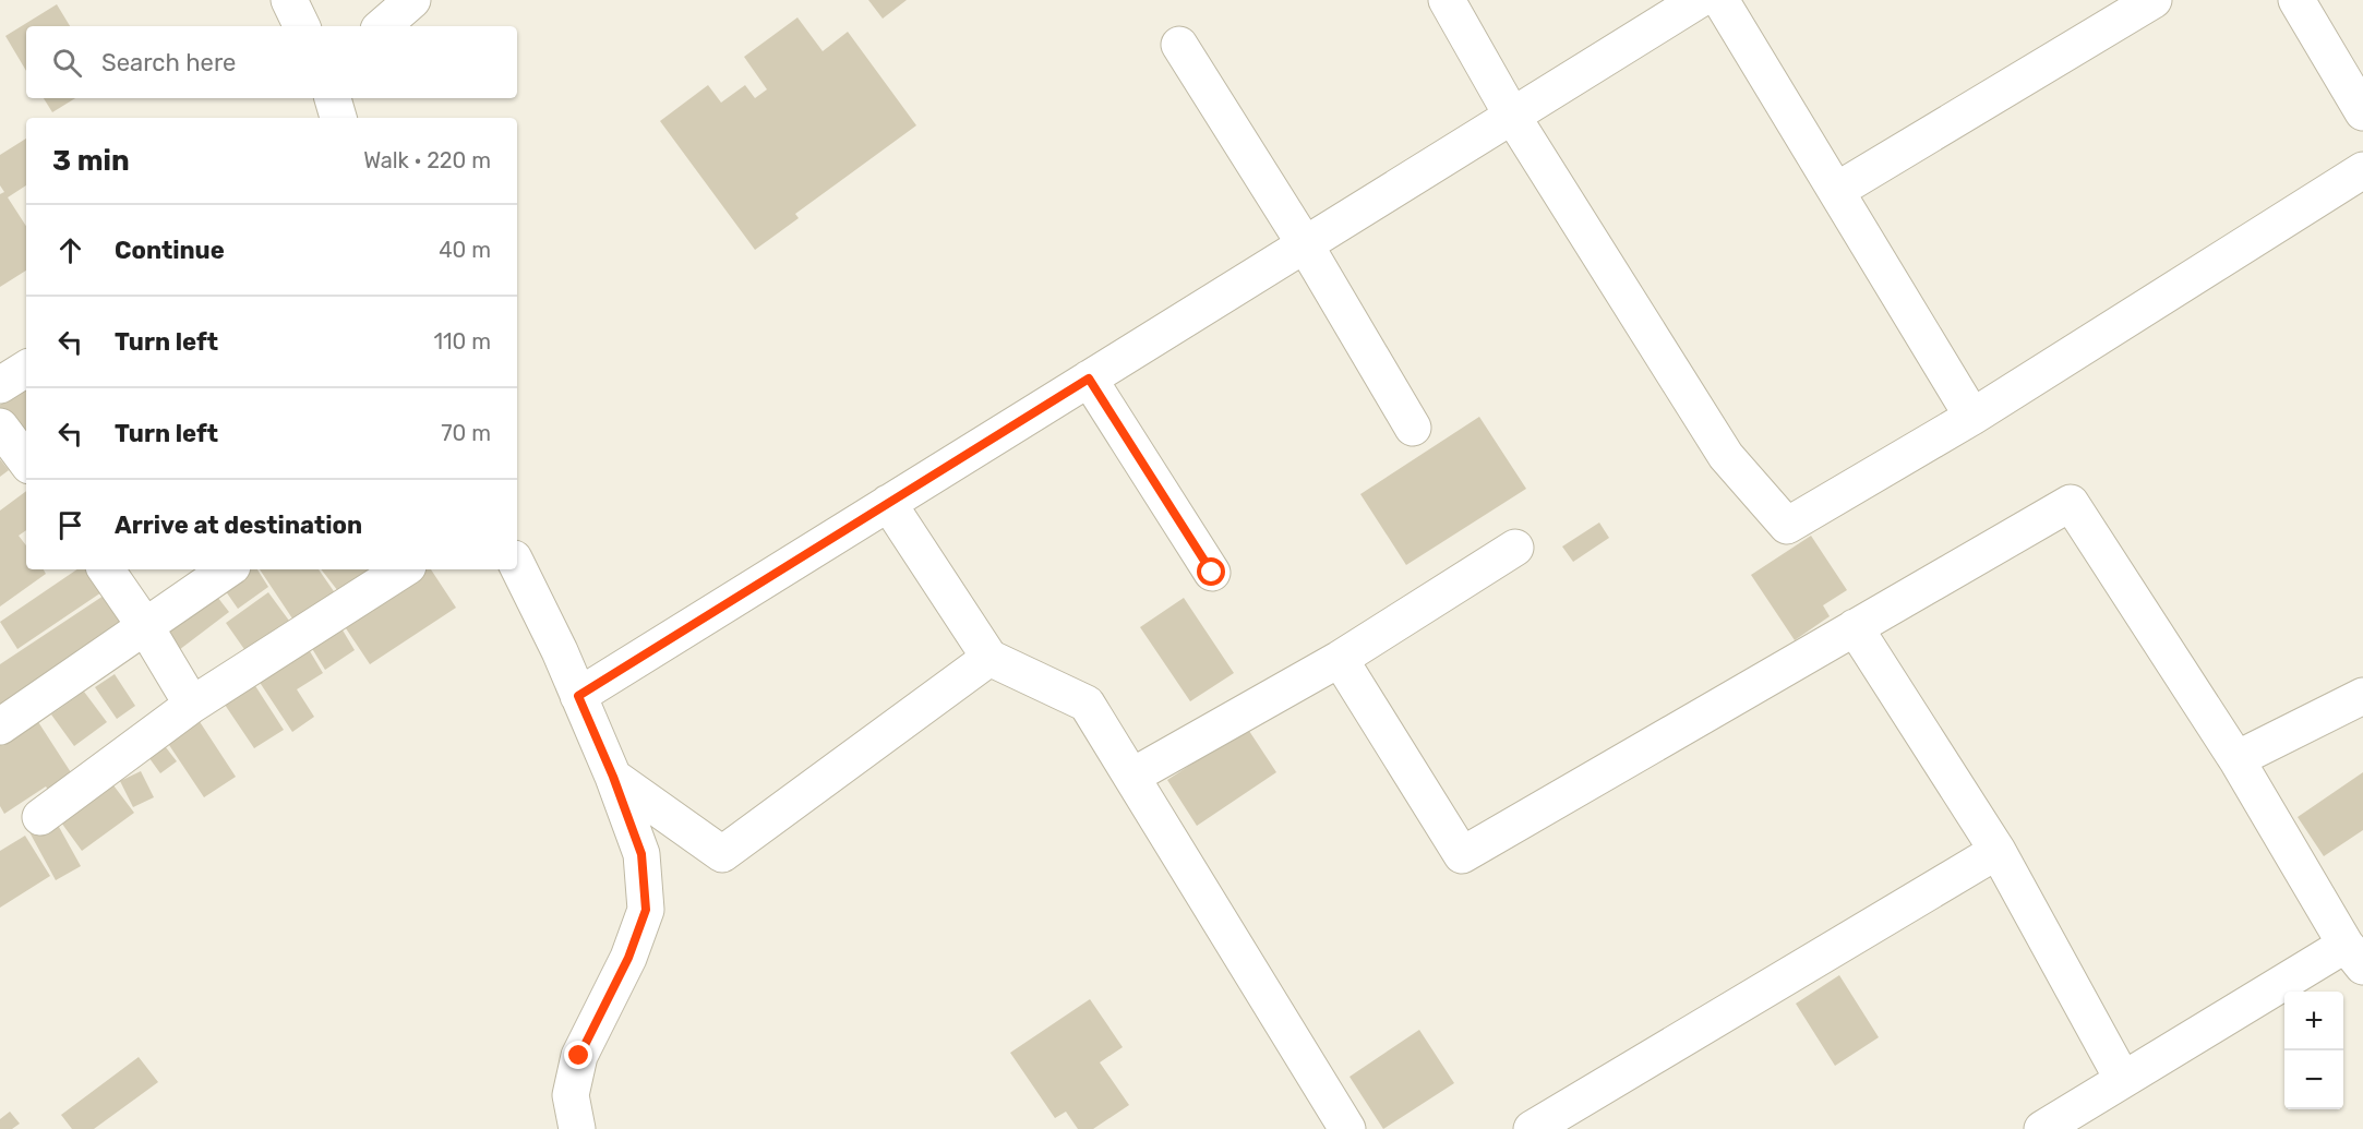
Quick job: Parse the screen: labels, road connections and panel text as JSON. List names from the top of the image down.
{
  "page": {
    "search": "Search here",
    "heading": ["3 min", "Walk · 220 m"],
    "list": [
      ["Continue", "40 m"],
      ["Turn left", "110 m"],
      ["Turn left", "70 m"],
      "Arrive at destination"
    ],
    "map_buttons": ["+", "−"]
  }
}
